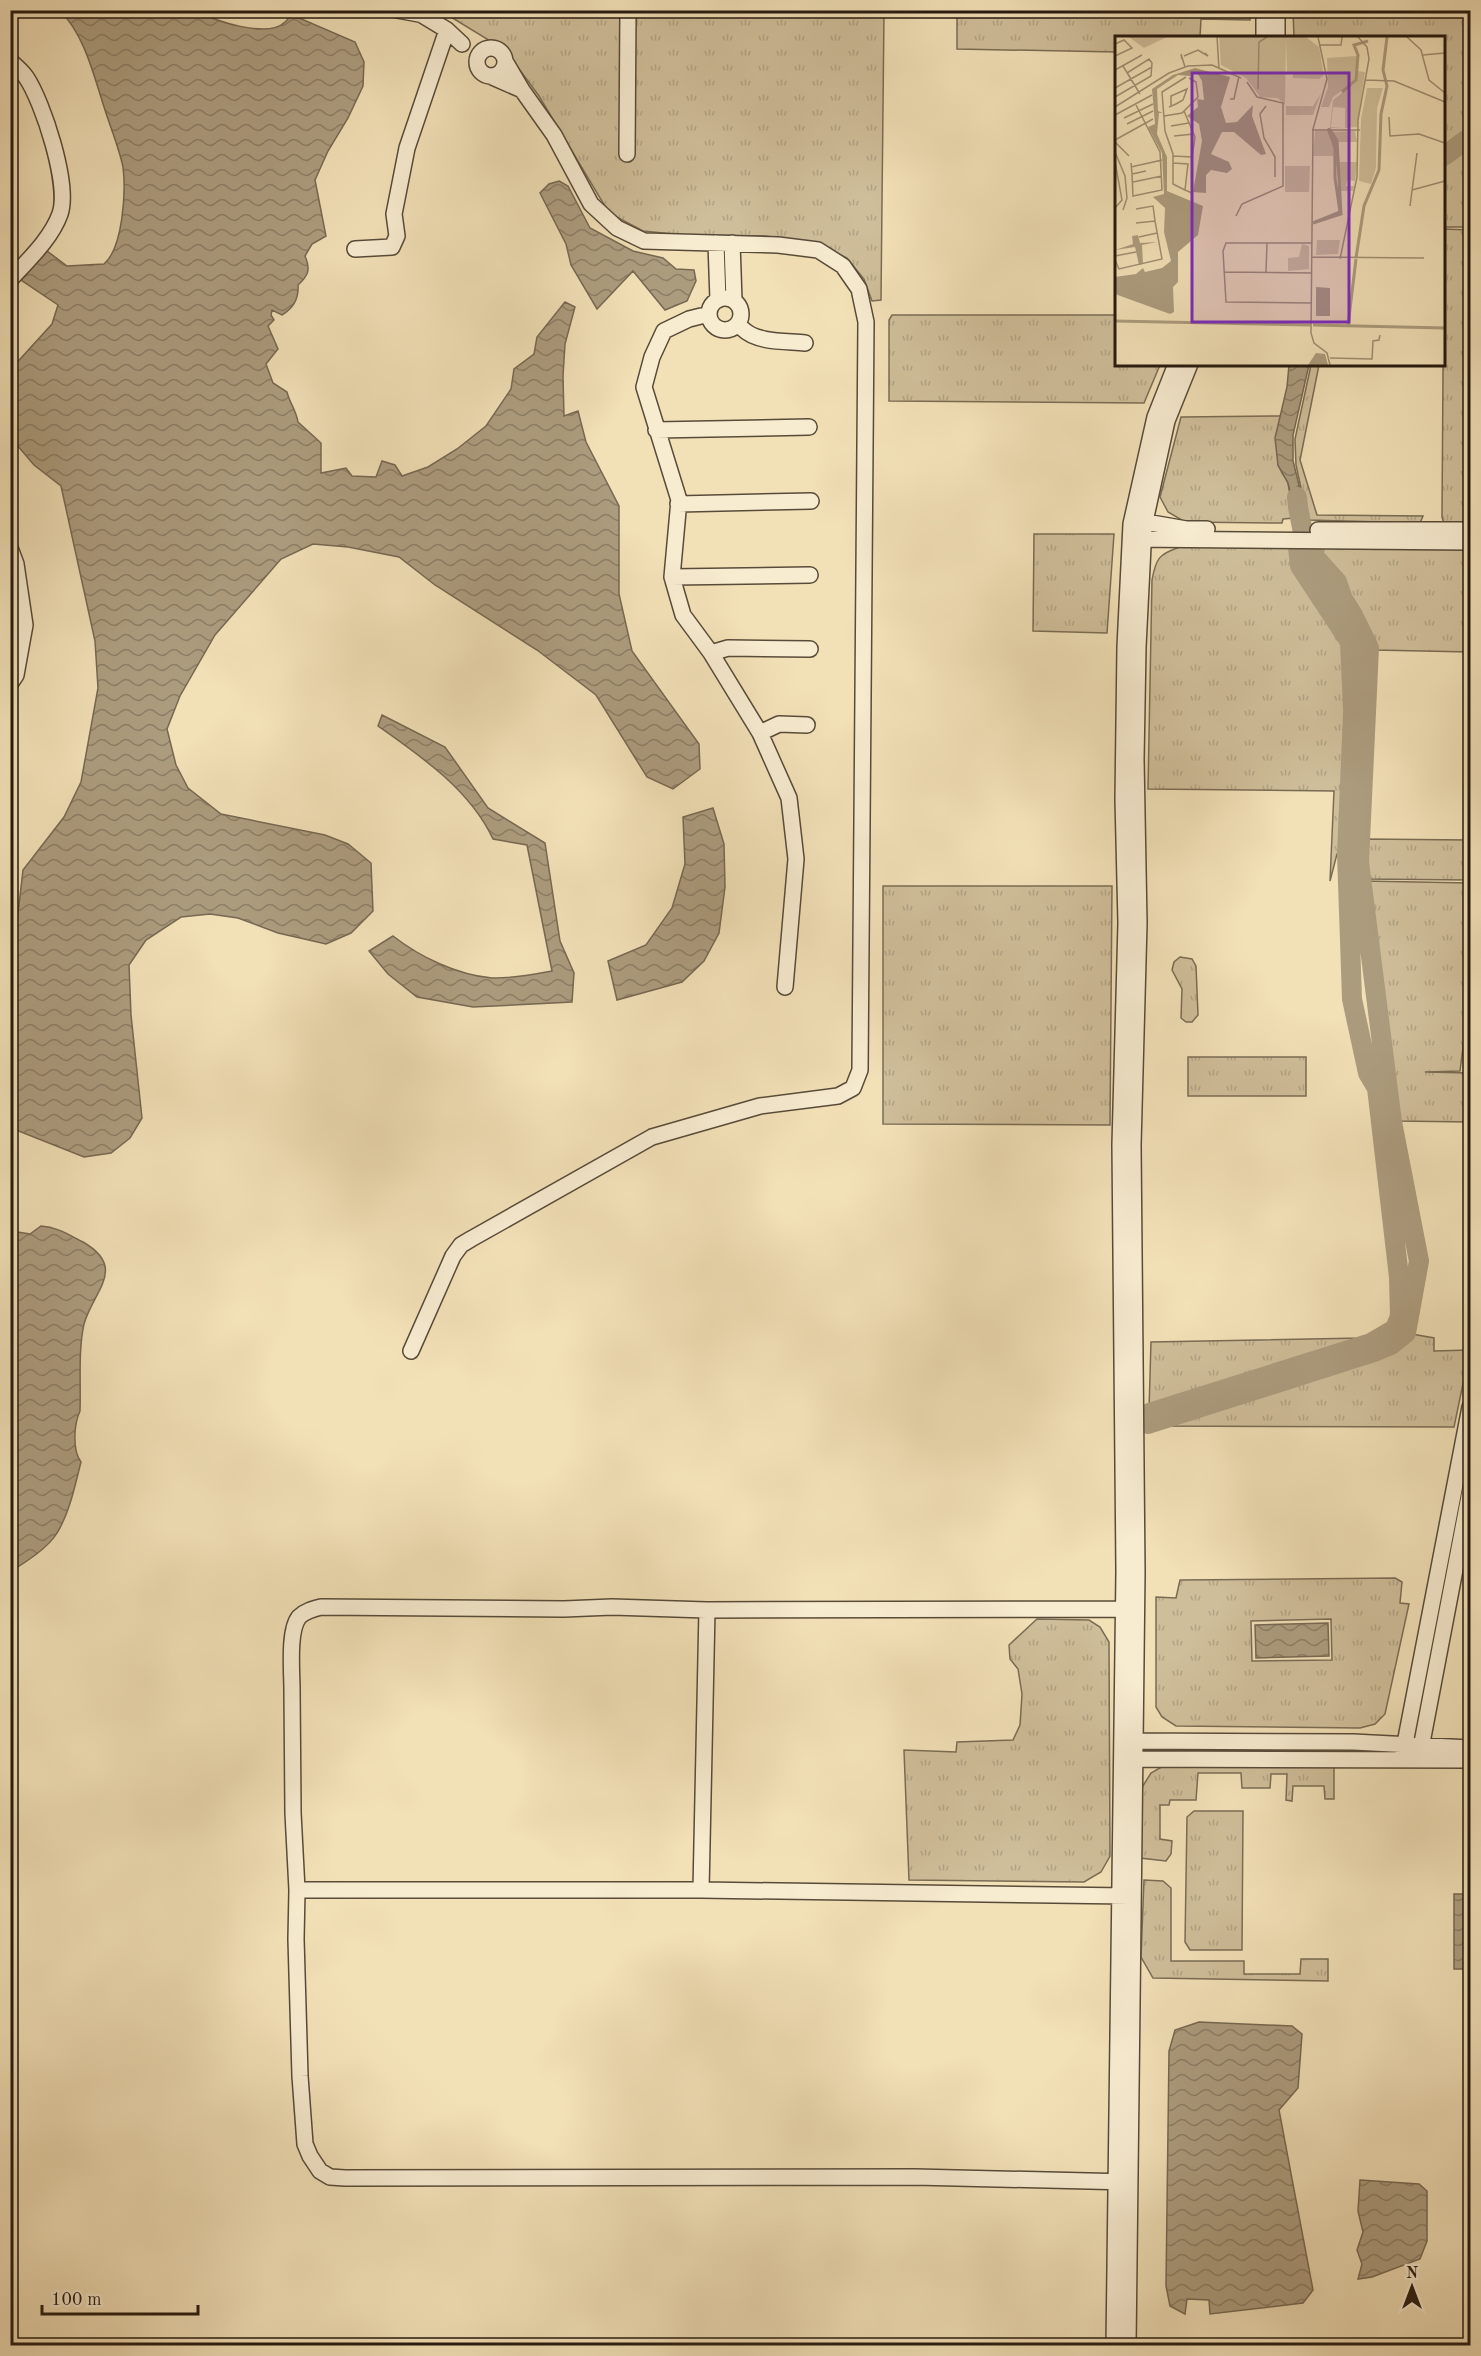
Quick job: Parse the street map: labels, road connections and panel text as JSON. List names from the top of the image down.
{
  "scale_bar": "100 m",
  "north": "top"
}
